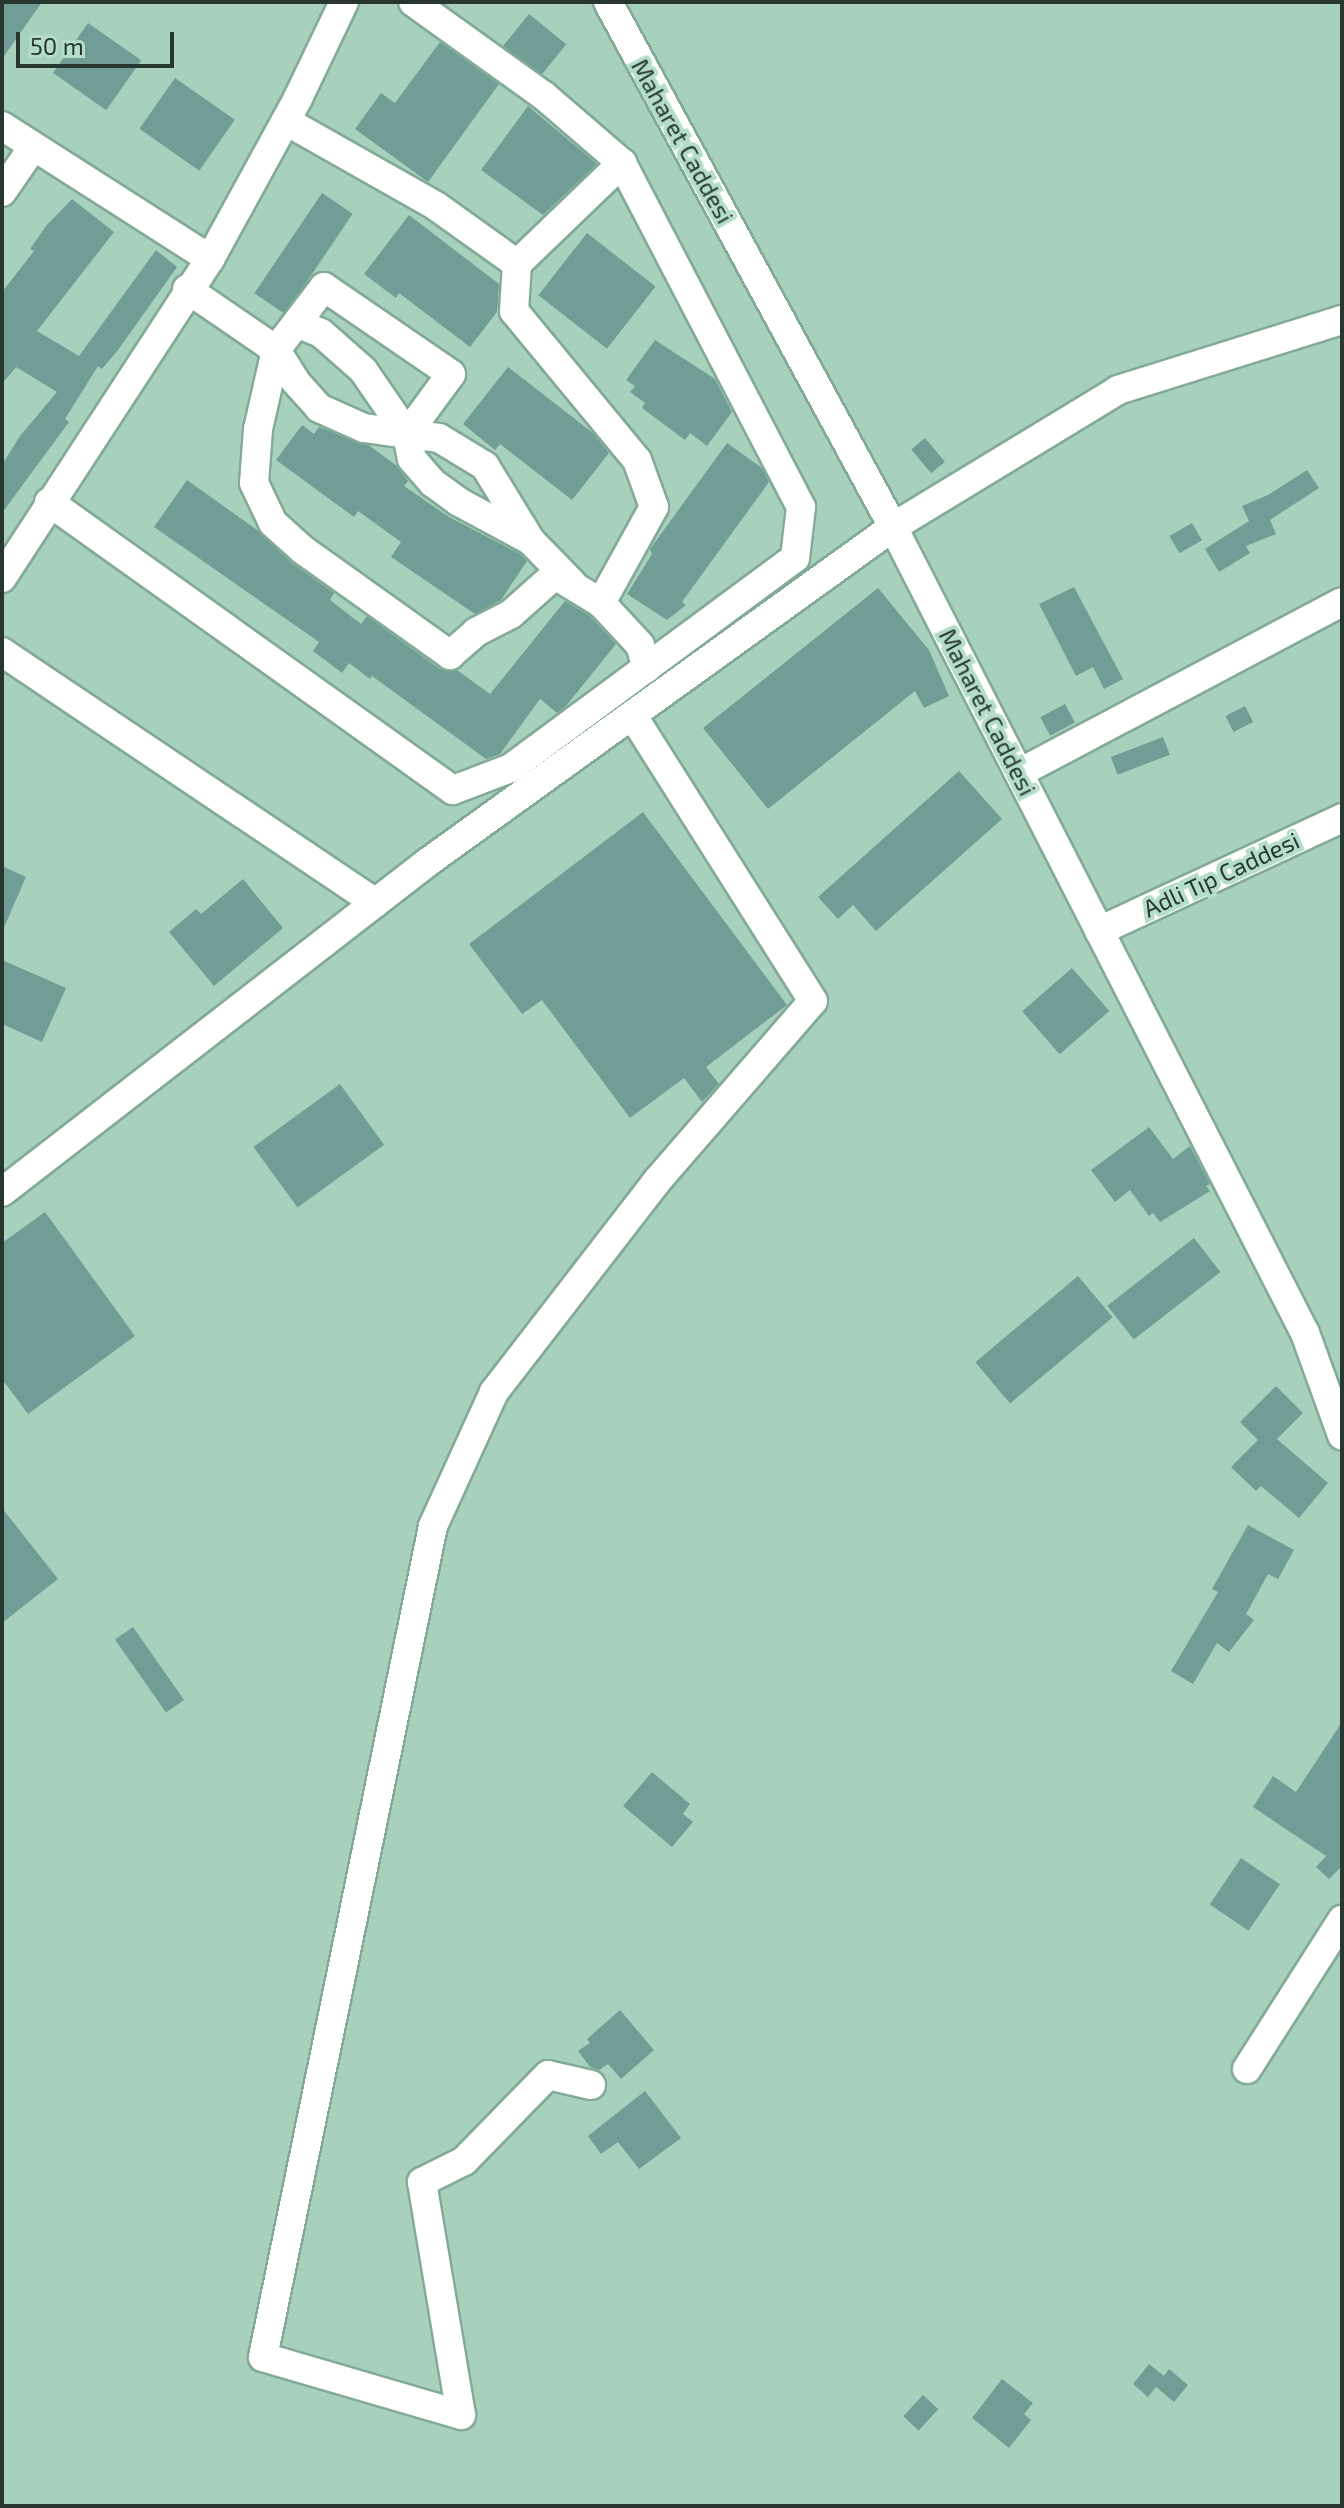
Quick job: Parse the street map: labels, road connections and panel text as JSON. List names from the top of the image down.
{
  "streets": {
    "street": ["Maharet Caddesi", "Adli Tıp Caddesi"]
  },
  "crossings": [
    ["Maharet Caddesi", "Adli Tıp Caddesi"]
  ],
  "scale_bar": "50 m"
}
